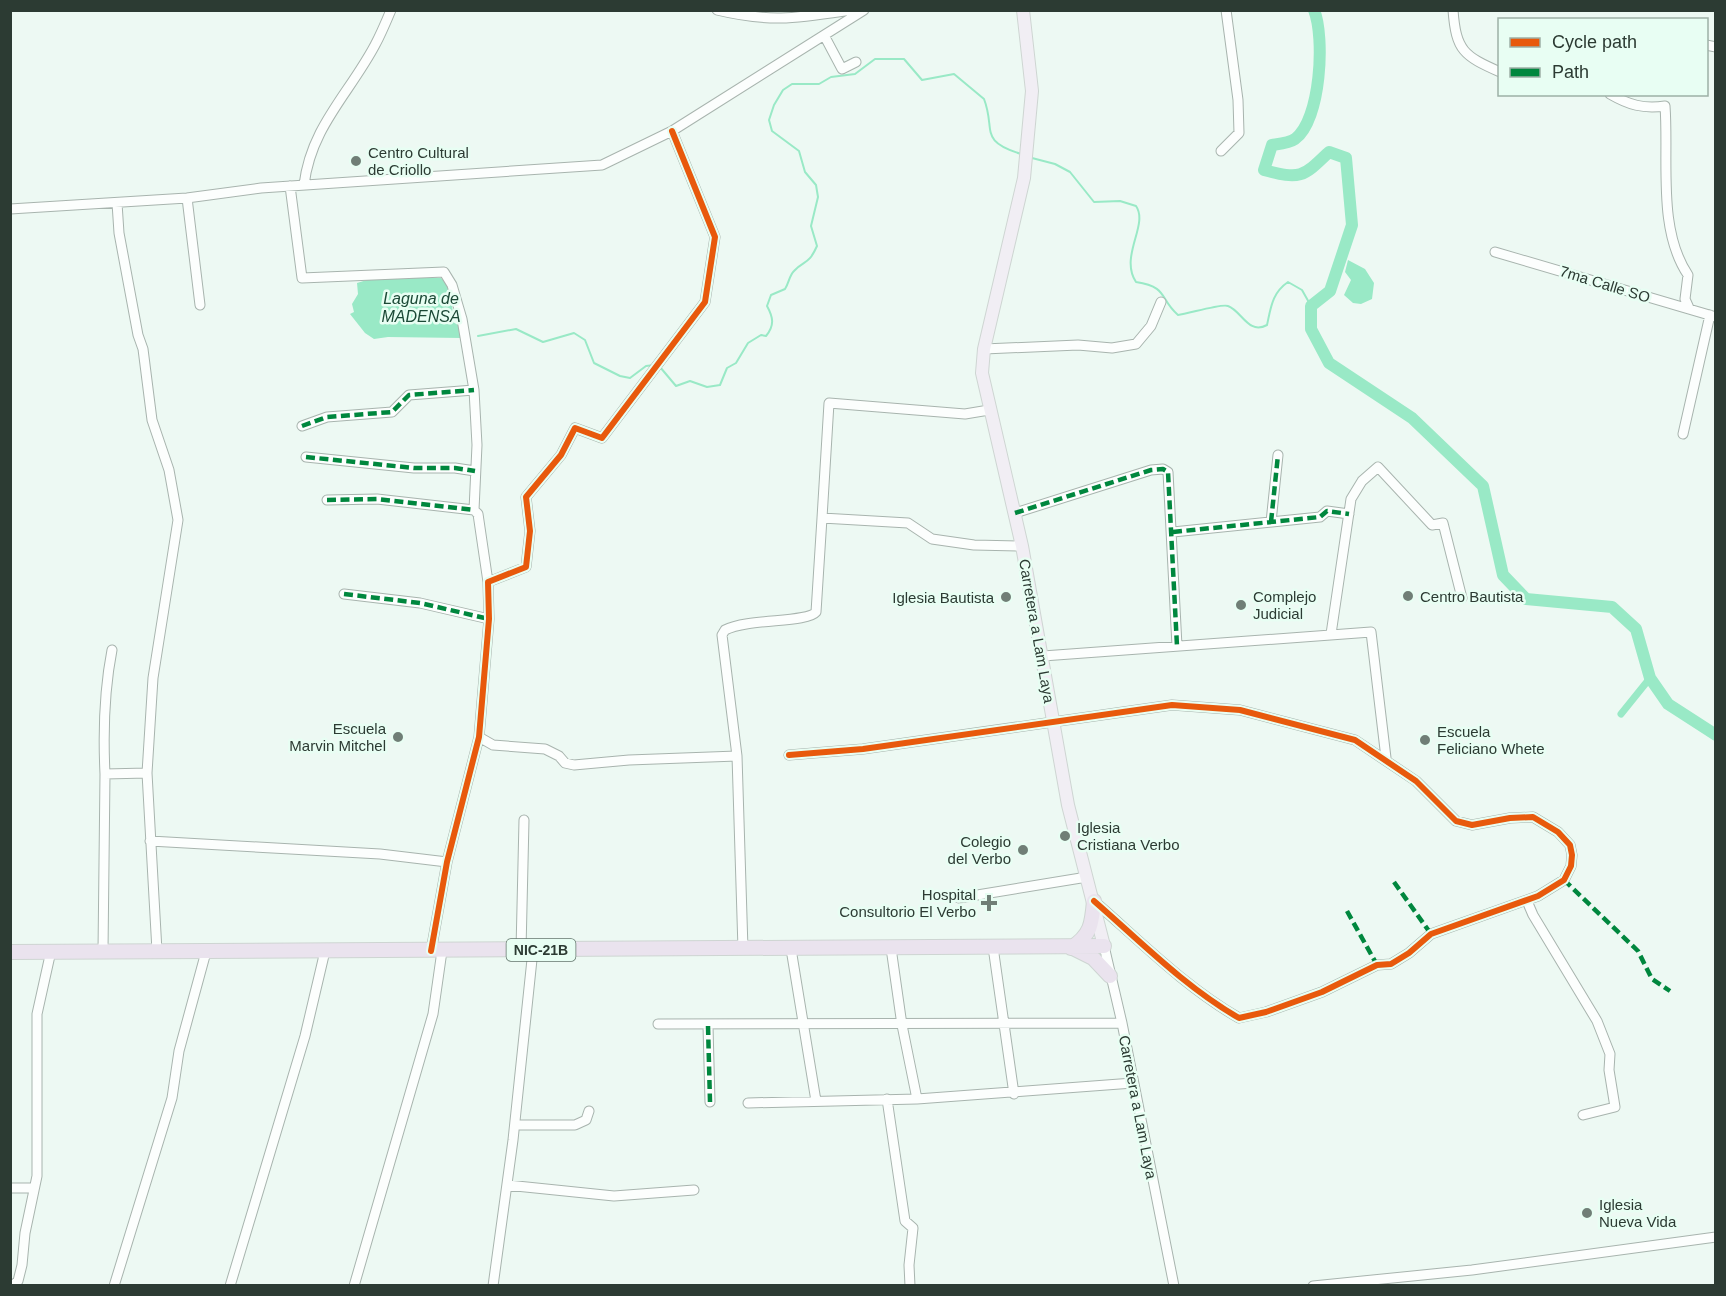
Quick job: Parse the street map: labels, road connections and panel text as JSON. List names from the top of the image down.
{
  "streets": {
    "highway": ["NIC-21B"],
    "main road": ["Carretera a Lam Laya"],
    "street": ["7ma Calle SO"]
  },
  "crossings": [
    ["Carretera a Lam Laya", "NIC-21B"]
  ],
  "water": ["Laguna de MADENSA"],
  "places": {
    "other": [
      "Centro Cultural de Criollo",
      "Centro Bautista",
      "Iglesia Bautista",
      "Complejo Judicial",
      "Escuela Marvin Mitchel",
      "Escuela Feliciano Whete",
      "Iglesia Cristiana Verbo",
      "Colegio del Verbo",
      "Iglesia Nueva Vida"
    ],
    "health": ["Hospital Consultorio El Verbo"]
  },
  "legend": ["Cycle path", "Path"]
}
